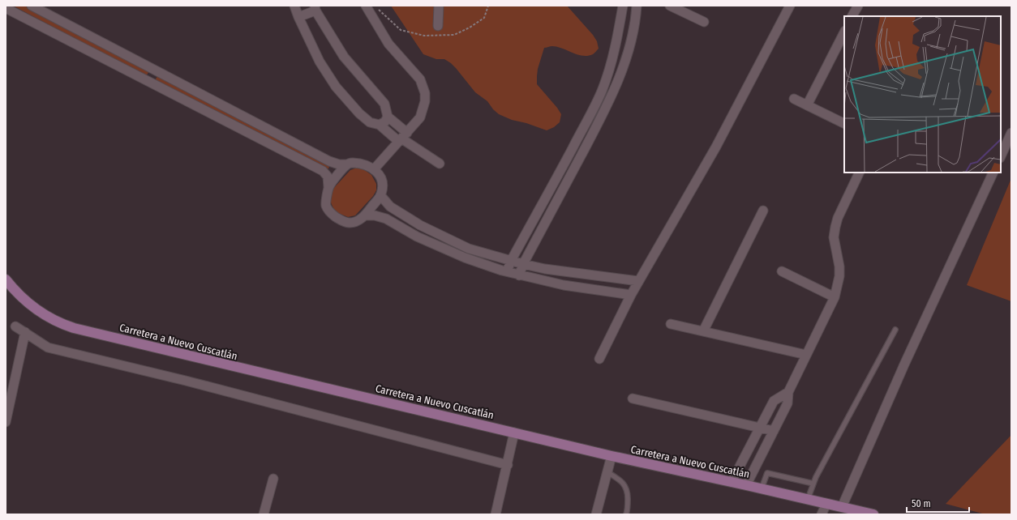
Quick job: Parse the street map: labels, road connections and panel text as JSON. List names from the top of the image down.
{
  "streets": {
    "street": ["Carretera a Nuevo Cuscatlán"]
  },
  "scale_bar": "50 m"
}
